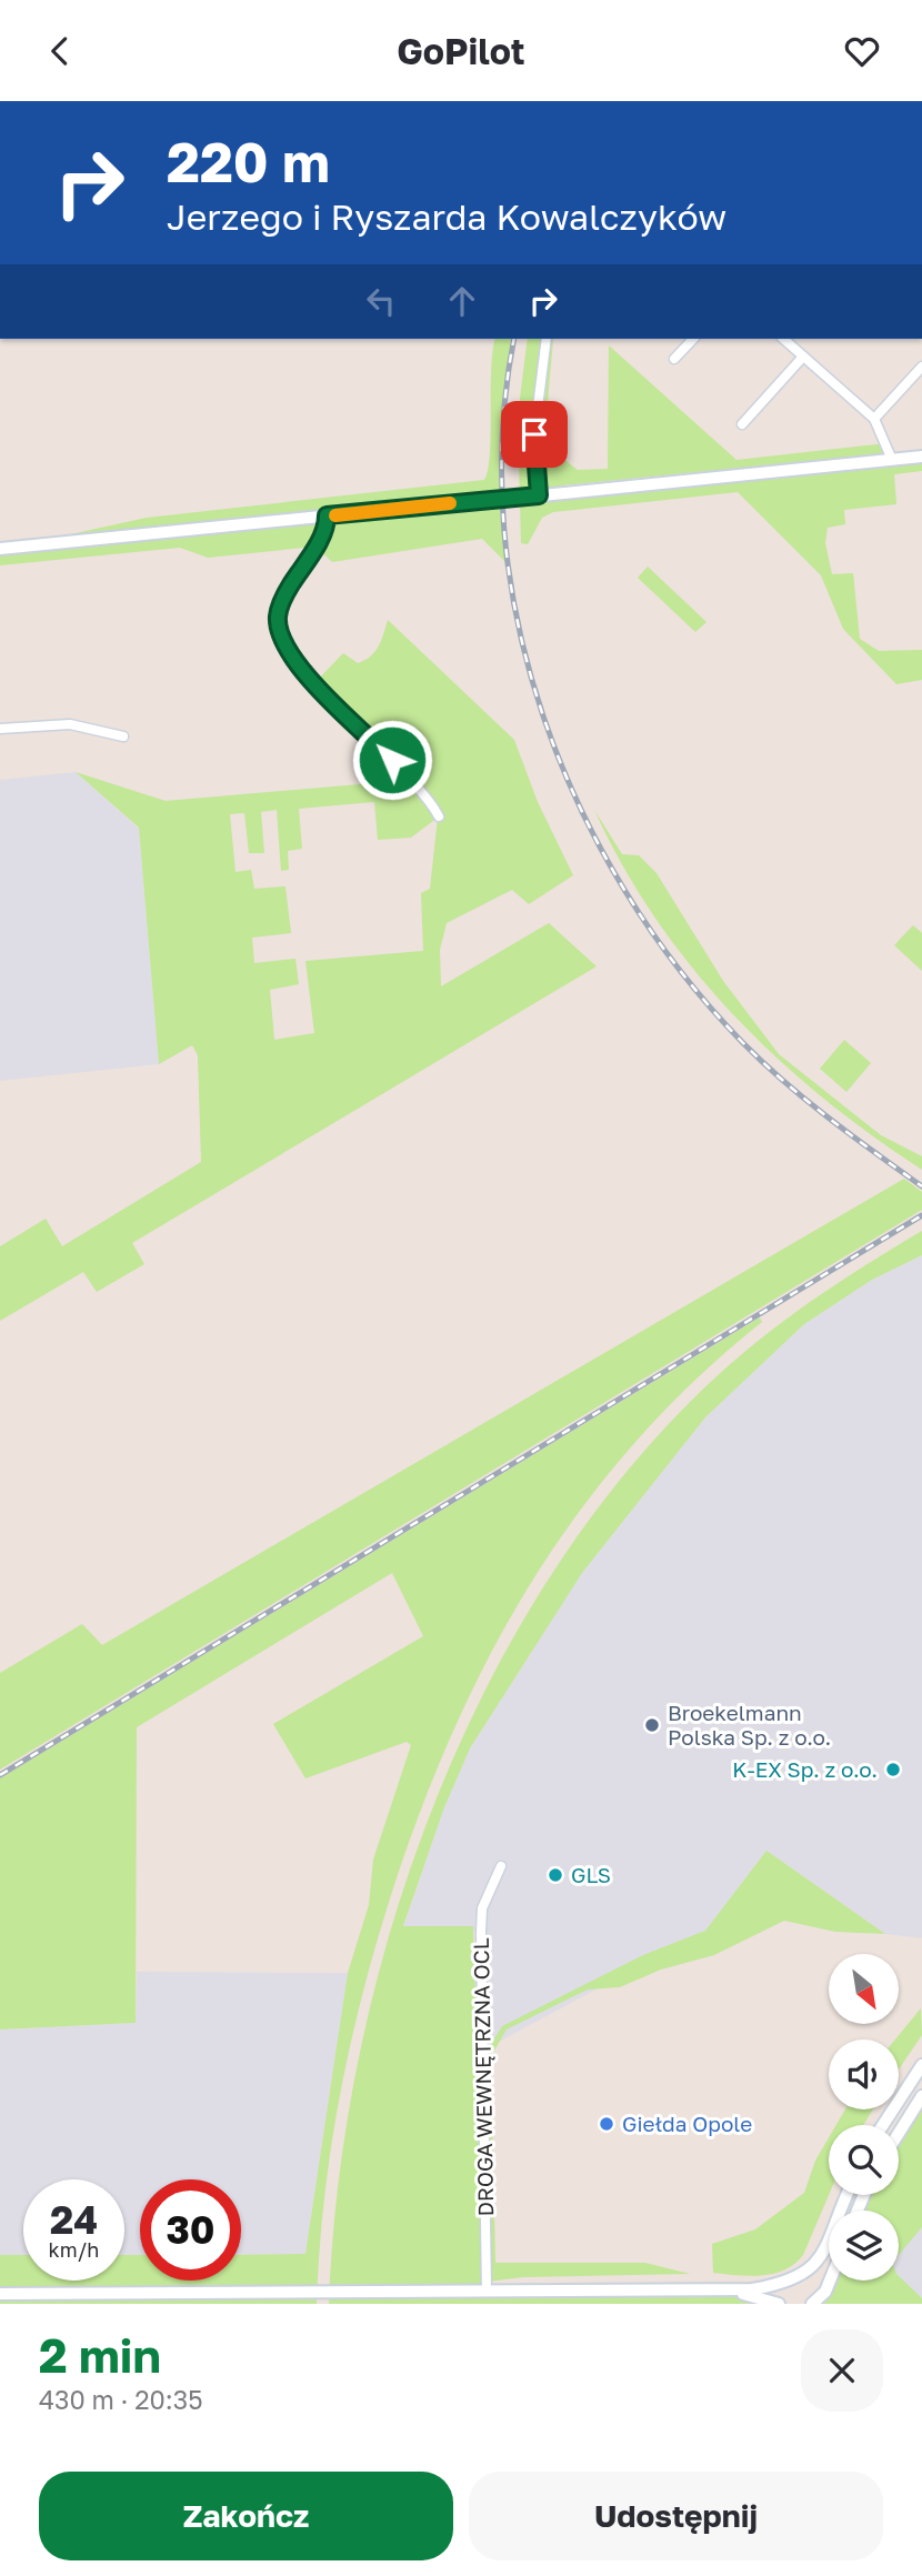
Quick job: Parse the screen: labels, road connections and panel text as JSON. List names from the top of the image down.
{
  "streets": {
    "street": ["DROGA WEWNĘTRZNA OCL"]
  },
  "places": [
    "Broekelmann Polska Sp. z o.o.",
    "K-EX Sp. z o.o.",
    "GLS",
    "Giełda Opole"
  ],
  "north": "bottom right",
  "page": {
    "header": "GoPilot",
    "turn": ["220 m", "Jerzego i Ryszarda Kowalczyków"],
    "speed": "24 km/h",
    "limit": "30",
    "heading": ["2 min", "430 m · 20:35"],
    "buttons": ["Zakończ", "Udostępnij"]
  }
}
